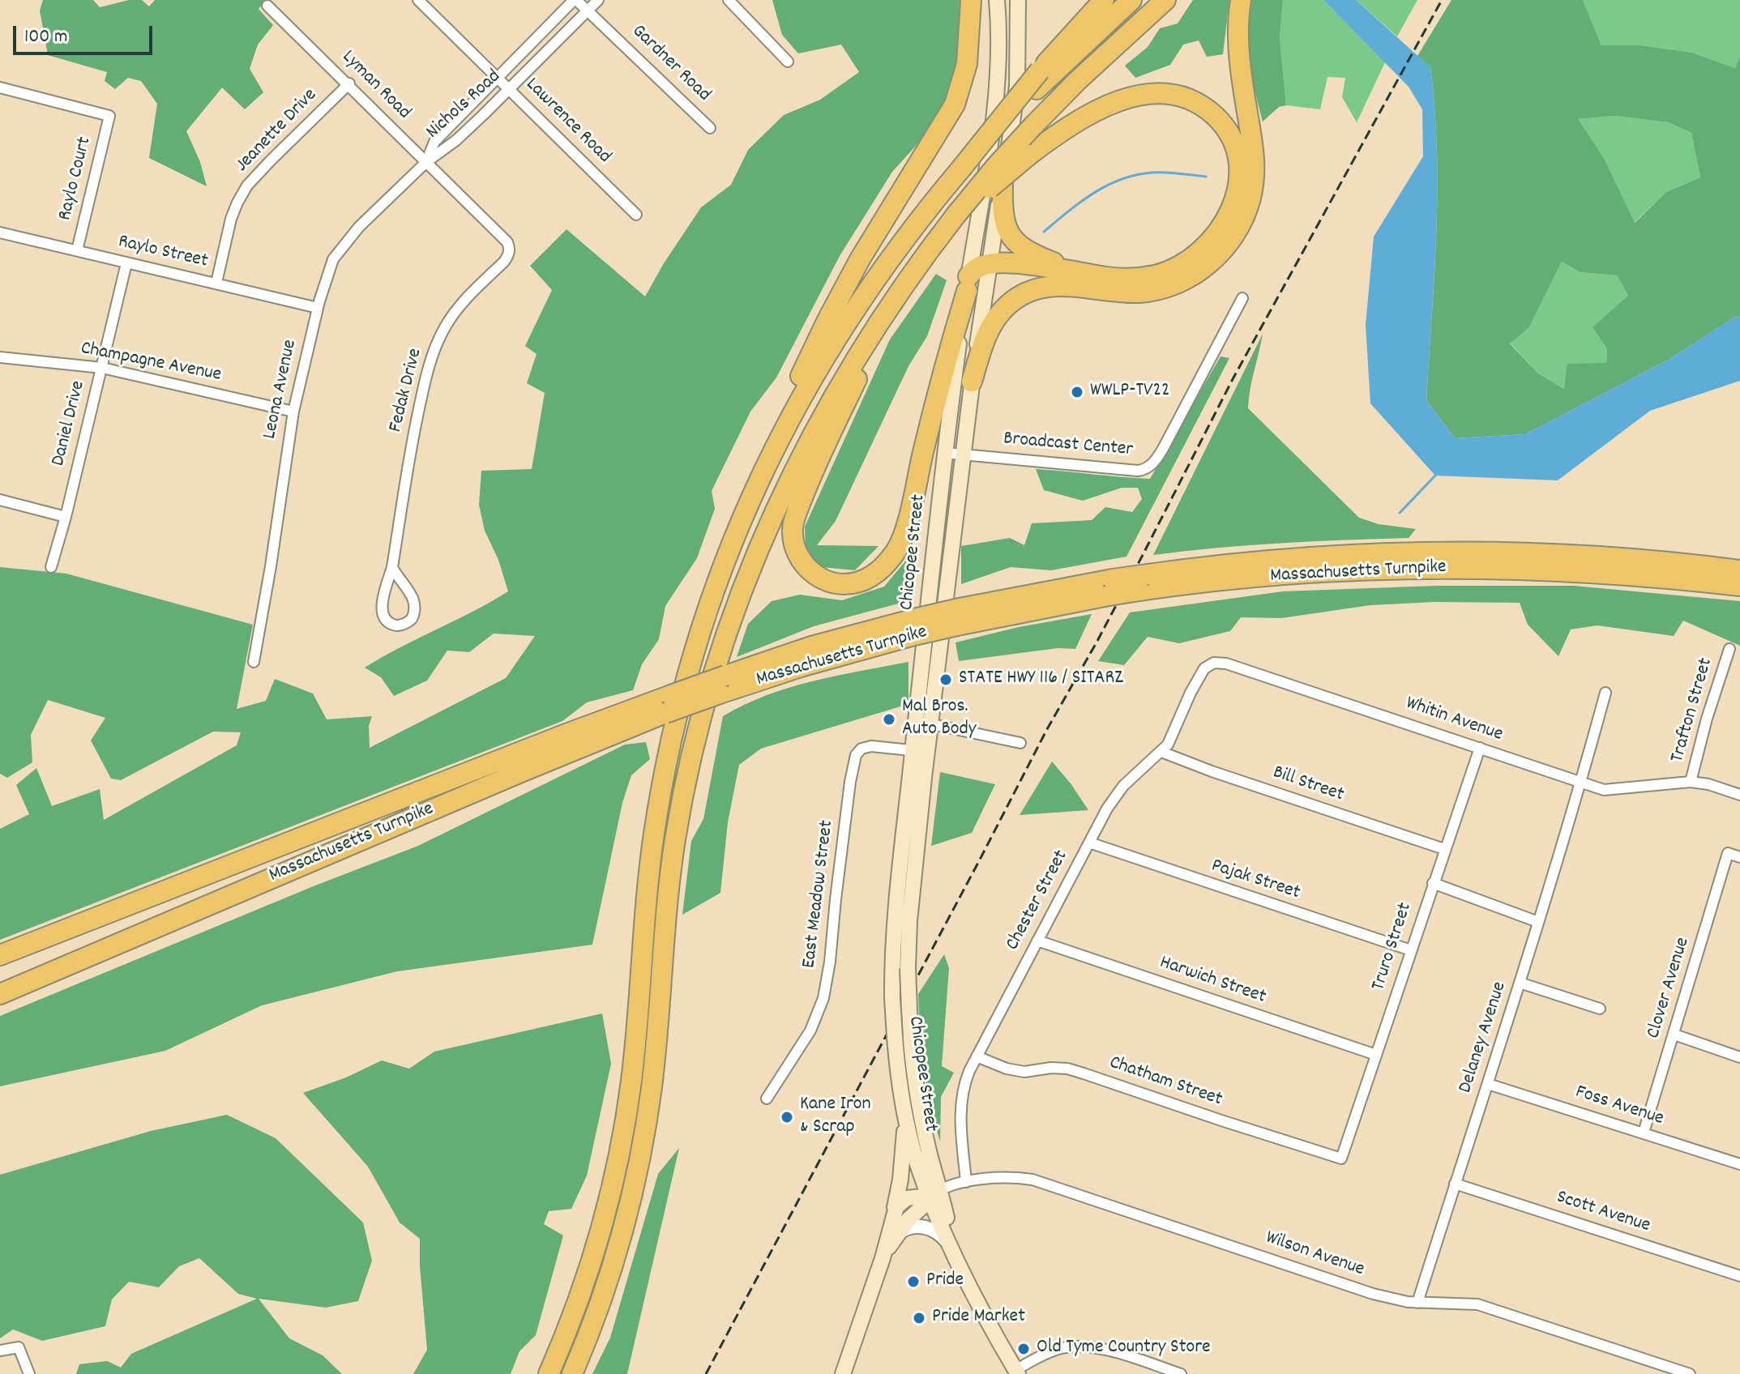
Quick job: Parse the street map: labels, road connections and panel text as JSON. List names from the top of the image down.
{
  "streets": {
    "highway": ["Massachusetts Turnpike"],
    "main road": ["Chicopee Street"],
    "street": [
      "Gardner Road",
      "Lyman Road",
      "Nichols Road",
      "Lawrence Road",
      "Jeanette Drive",
      "Raylo Court",
      "Raylo Street",
      "Champagne Avenue",
      "Leona Avenue",
      "Fedak Drive",
      "Daniel Drive",
      "Broadcast Center",
      "Trafton Street",
      "Whitin Avenue",
      "Bill Street",
      "Pajak Street",
      "East Meadow Street",
      "Chester Street",
      "Truro Street",
      "Harwich Street",
      "Clover Avenue",
      "Delaney Avenue",
      "Chatham Street",
      "Foss Avenue",
      "Scott Avenue",
      "Wilson Avenue"
    ]
  },
  "crossings": [
    ["Gardner Road", "Nichols Road"],
    ["Lyman Road", "Nichols Road"],
    ["Lyman Road", "Jeanette Drive"],
    ["Lyman Road", "Leona Avenue"],
    ["Lyman Road", "Fedak Drive"],
    ["Nichols Road", "Lawrence Road"],
    ["Nichols Road", "Leona Avenue"],
    ["Jeanette Drive", "Raylo Street"],
    ["Raylo Court", "Raylo Street"],
    ["Raylo Street", "Leona Avenue"],
    ["Raylo Street", "Daniel Drive"],
    ["Champagne Avenue", "Leona Avenue"],
    ["Champagne Avenue", "Daniel Drive"],
    ["Broadcast Center", "Chicopee Street"],
    ["Chicopee Street", "East Meadow Street"],
    ["Chicopee Street", "Wilson Avenue"],
    ["Trafton Street", "Whitin Avenue"],
    ["Whitin Avenue", "Chester Street"],
    ["Whitin Avenue", "Truro Street"],
    ["Whitin Avenue", "Delaney Avenue"],
    ["Bill Street", "Chester Street"],
    ["Bill Street", "Truro Street"],
    ["Pajak Street", "Chester Street"],
    ["Pajak Street", "Truro Street"],
    ["Chester Street", "Harwich Street"],
    ["Chester Street", "Chatham Street"],
    ["Chester Street", "Wilson Avenue"],
    ["Truro Street", "Harwich Street"],
    ["Truro Street", "Chatham Street"],
    ["Clover Avenue", "Foss Avenue"],
    ["Delaney Avenue", "Foss Avenue"],
    ["Delaney Avenue", "Scott Avenue"],
    ["Delaney Avenue", "Wilson Avenue"]
  ],
  "places": [
    "WWLP-TV22",
    "STATE HWY 116 / SITARZ",
    "Mal Bros. Auto Body",
    "Kane Iron & Scrap",
    "Pride",
    "Pride Market",
    "Old Tyme Country Store"
  ],
  "scale_bar": "100 m"
}
